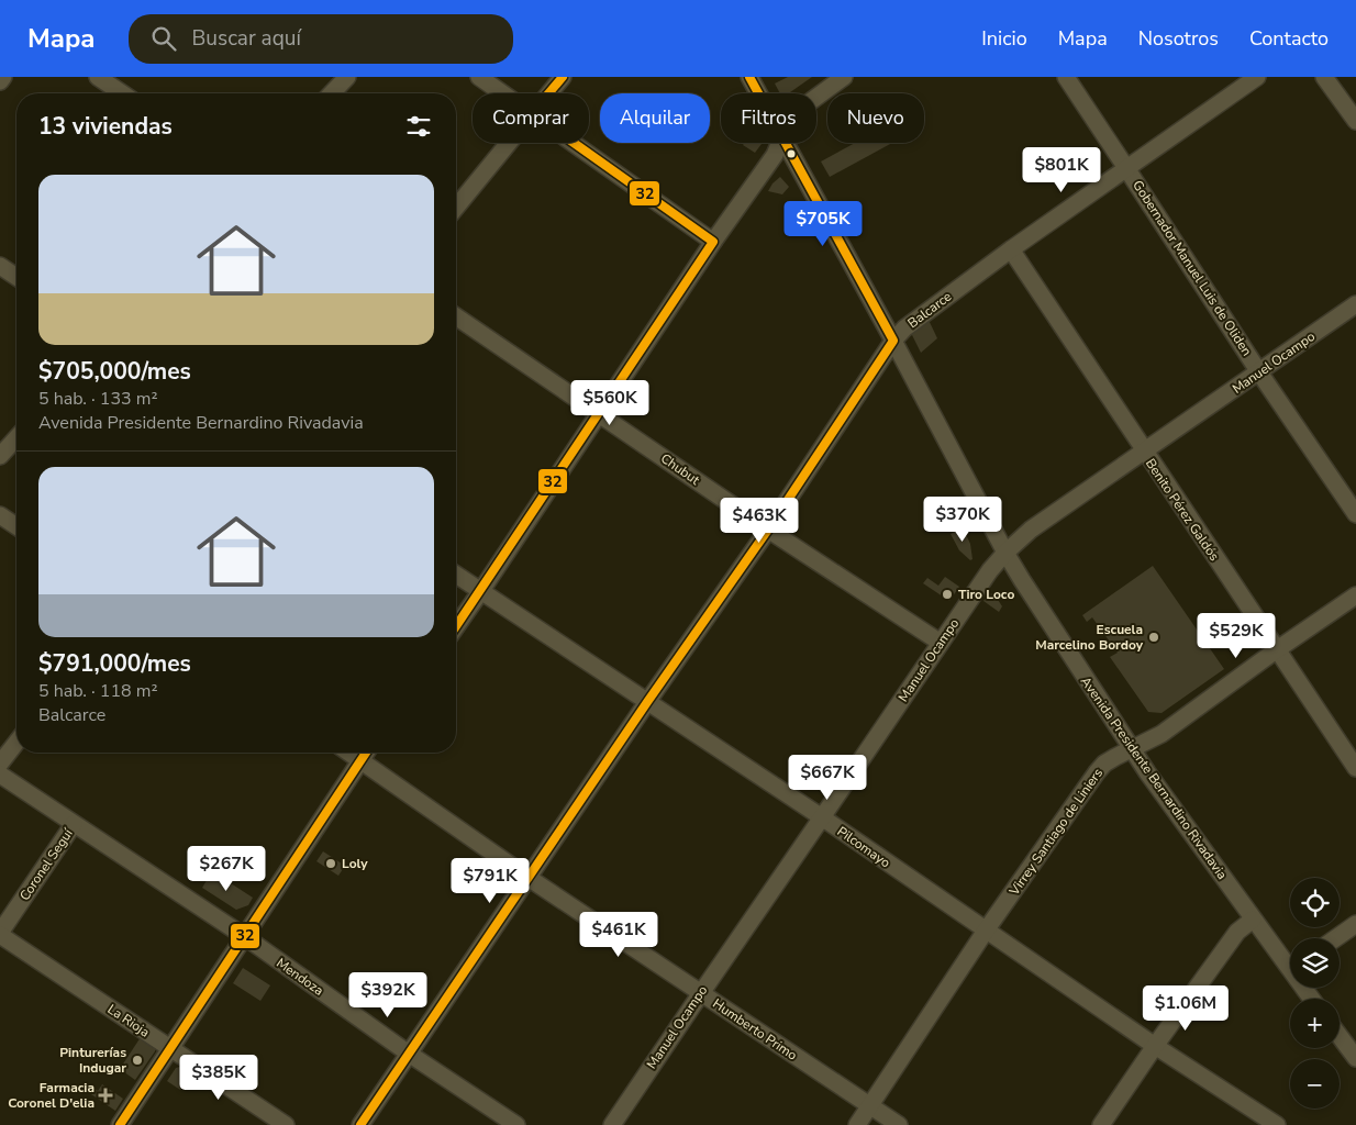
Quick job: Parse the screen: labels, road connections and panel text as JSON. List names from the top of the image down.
{
  "streets": {
    "street": [
      "Gobernador Manuel Luis de Oliden",
      "Balcarce",
      "Manuel Ocampo",
      "Chubut",
      "Benito Pérez Galdós",
      "Avenida Presidente Bernardino Rivadavia",
      "Virrey Santiago de Liniers",
      "Pilcomayo",
      "Coronel Seguí",
      "Mendoza",
      "La Rioja",
      "Humberto Primo"
    ]
  },
  "crossings": [
    ["Gobernador Manuel Luis de Oliden", "Balcarce"],
    ["Gobernador Manuel Luis de Oliden", "Manuel Ocampo"],
    ["Balcarce", "Chubut"],
    ["Balcarce", "Benito Pérez Galdós"],
    ["Balcarce", "Avenida Presidente Bernardino Rivadavia"],
    ["Balcarce", "Pilcomayo"],
    ["Balcarce", "Mendoza"],
    ["Balcarce", "Humberto Primo"],
    ["Manuel Ocampo", "Chubut"],
    ["Manuel Ocampo", "Benito Pérez Galdós"],
    ["Manuel Ocampo", "Avenida Presidente Bernardino Rivadavia"],
    ["Manuel Ocampo", "Pilcomayo"],
    ["Manuel Ocampo", "Humberto Primo"],
    ["Benito Pérez Galdós", "Virrey Santiago de Liniers"],
    ["Avenida Presidente Bernardino Rivadavia", "Virrey Santiago de Liniers"],
    ["Virrey Santiago de Liniers", "Pilcomayo"],
    ["Virrey Santiago de Liniers", "Humberto Primo"],
    ["Coronel Seguí", "Mendoza"],
    ["Coronel Seguí", "La Rioja"]
  ],
  "places": {
    "other": [
      "Tiro Loco",
      "Escuela Marcelino Bordoy",
      "Loly",
      "Pinturerías Indugar"
    ],
    "health": ["Farmacia Coronel D'elia"]
  },
  "lines": ["transit line 32"],
  "page": {
    "header": "Mapa",
    "search": "Buscar aquí",
    "nav": [
      "Inicio",
      "Mapa",
      "Nosotros",
      "Contacto"
    ],
    "chip": [
      "Comprar",
      "Alquilar",
      "Filtros",
      "Nuevo"
    ],
    "heading": "13 viviendas",
    "price": [
      "$801K",
      "$705K",
      "$560K",
      "$370K",
      "$463K",
      "$529K",
      "$667K",
      "$267K",
      "$791K",
      "$461K",
      "$392K",
      "$1.06M",
      "$385K"
    ],
    "list": [
      {
        "name": "$705,000/mes",
        "note": "5 hab. · 133 m² · Avenida Presidente Bernardino Rivadavia"
      },
      {
        "name": "$791,000/mes",
        "note": "5 hab. · 118 m² · Balcarce"
      }
    ],
    "map_buttons": ["+", "−"]
  }
}
